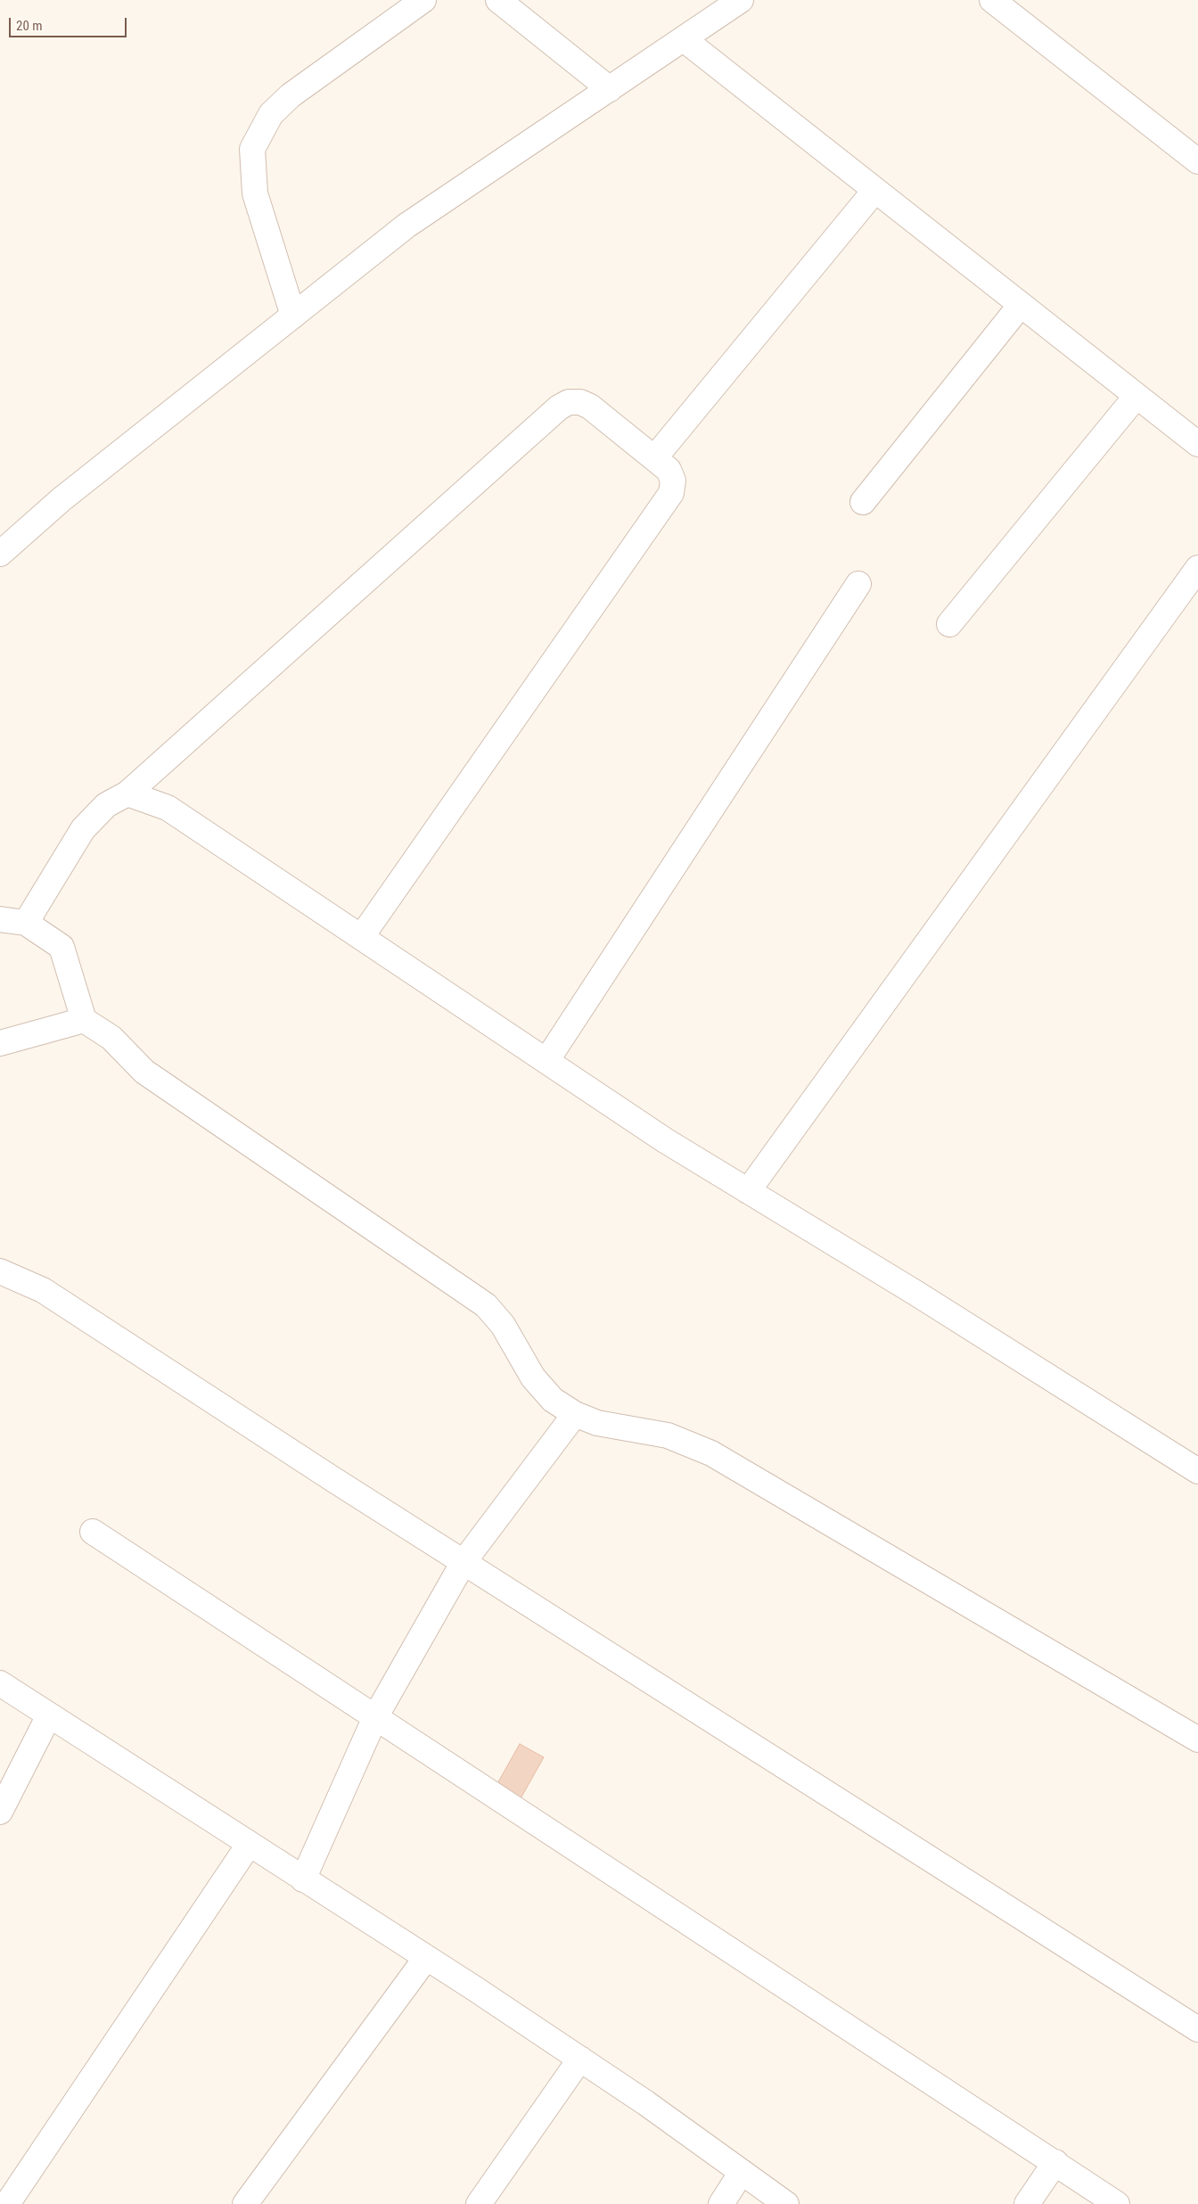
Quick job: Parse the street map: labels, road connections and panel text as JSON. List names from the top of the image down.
{
  "scale_bar": "20 m"
}
